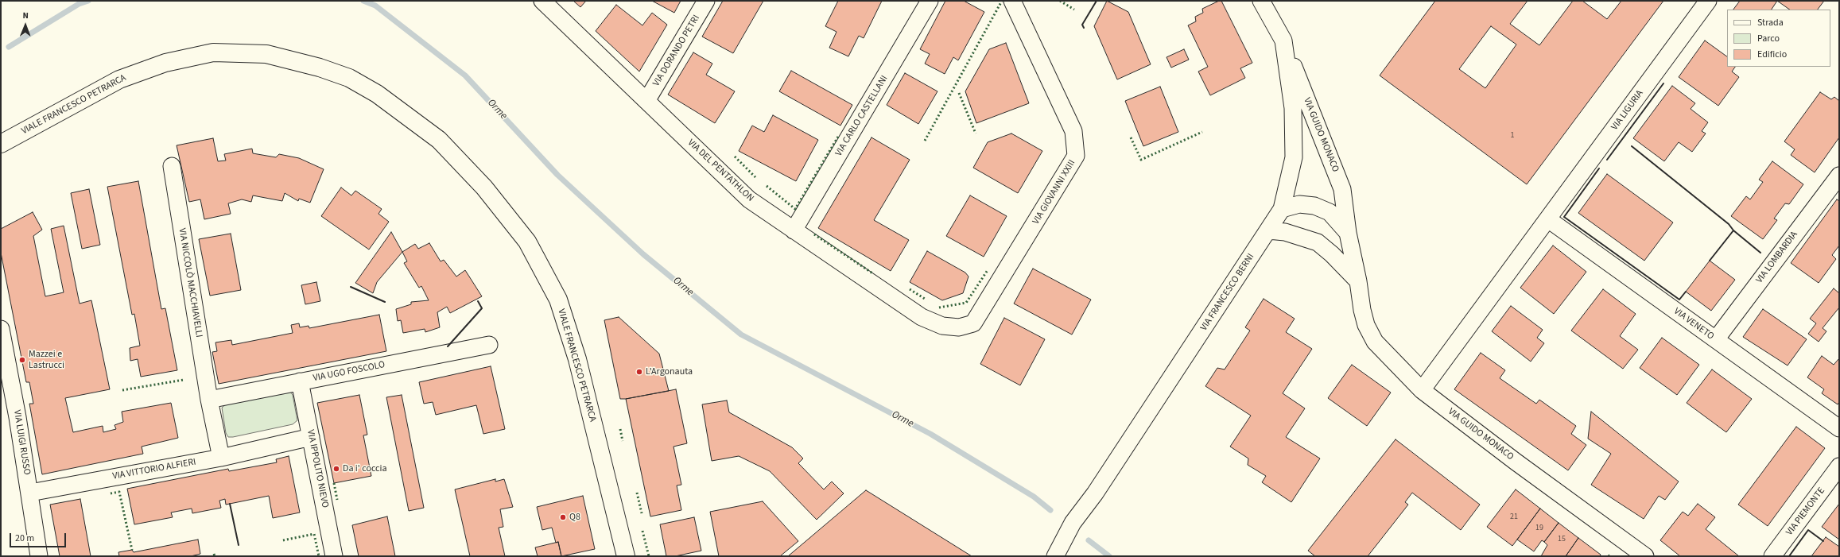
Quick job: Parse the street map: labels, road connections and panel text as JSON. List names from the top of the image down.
{
  "streets": {
    "main road": ["VIALE FRANCESCO PETRARCA"],
    "street": [
      "VIA DORANDO PETRI",
      "VIA LIGURIA",
      "VIA CARLO CASTELLANI",
      "VIA GUIDO MONACO",
      "VIA DEL PENTATHLON",
      "VIA GIOVANNI XXIII",
      "VIA LOMBARDIA",
      "VIA NICCOLÒ MACCHIAVELLI",
      "VIA FRANCESCO BERNI",
      "VIA VENETO",
      "VIA UGO FOSCOLO",
      "VIA LUIGI RUSSO",
      "VIA IPPOLITO NIEVO",
      "VIA VITTORIO ALFIERI",
      "VIA PIEMONTE"
    ]
  },
  "crossings": [
    ["VIA DORANDO PETRI", "VIA DEL PENTATHLON"],
    ["VIA LIGURIA", "VIA GUIDO MONACO"],
    ["VIA LIGURIA", "VIA VENETO"],
    ["VIA CARLO CASTELLANI", "VIA DEL PENTATHLON"],
    ["VIA GUIDO MONACO", "VIA FRANCESCO BERNI"],
    ["VIA DEL PENTATHLON", "VIA GIOVANNI XXIII"],
    ["VIA LOMBARDIA", "VIA VENETO"],
    ["VIA NICCOLÒ MACCHIAVELLI", "VIA UGO FOSCOLO"],
    ["VIA UGO FOSCOLO", "VIA IPPOLITO NIEVO"],
    ["VIA LUIGI RUSSO", "VIA VITTORIO ALFIERI"],
    ["VIA IPPOLITO NIEVO", "VIA VITTORIO ALFIERI"]
  ],
  "water": ["Orme"],
  "places": [
    "Mazzei e Lastrucci",
    "L'Argonauta",
    "Da i' coccia",
    "Q8"
  ],
  "house_numbers": [
    "1",
    "21",
    "19",
    "15"
  ],
  "legend": ["Strada", "Parco", "Edificio"],
  "scale_bar": "20 m",
  "north": "top"
}
